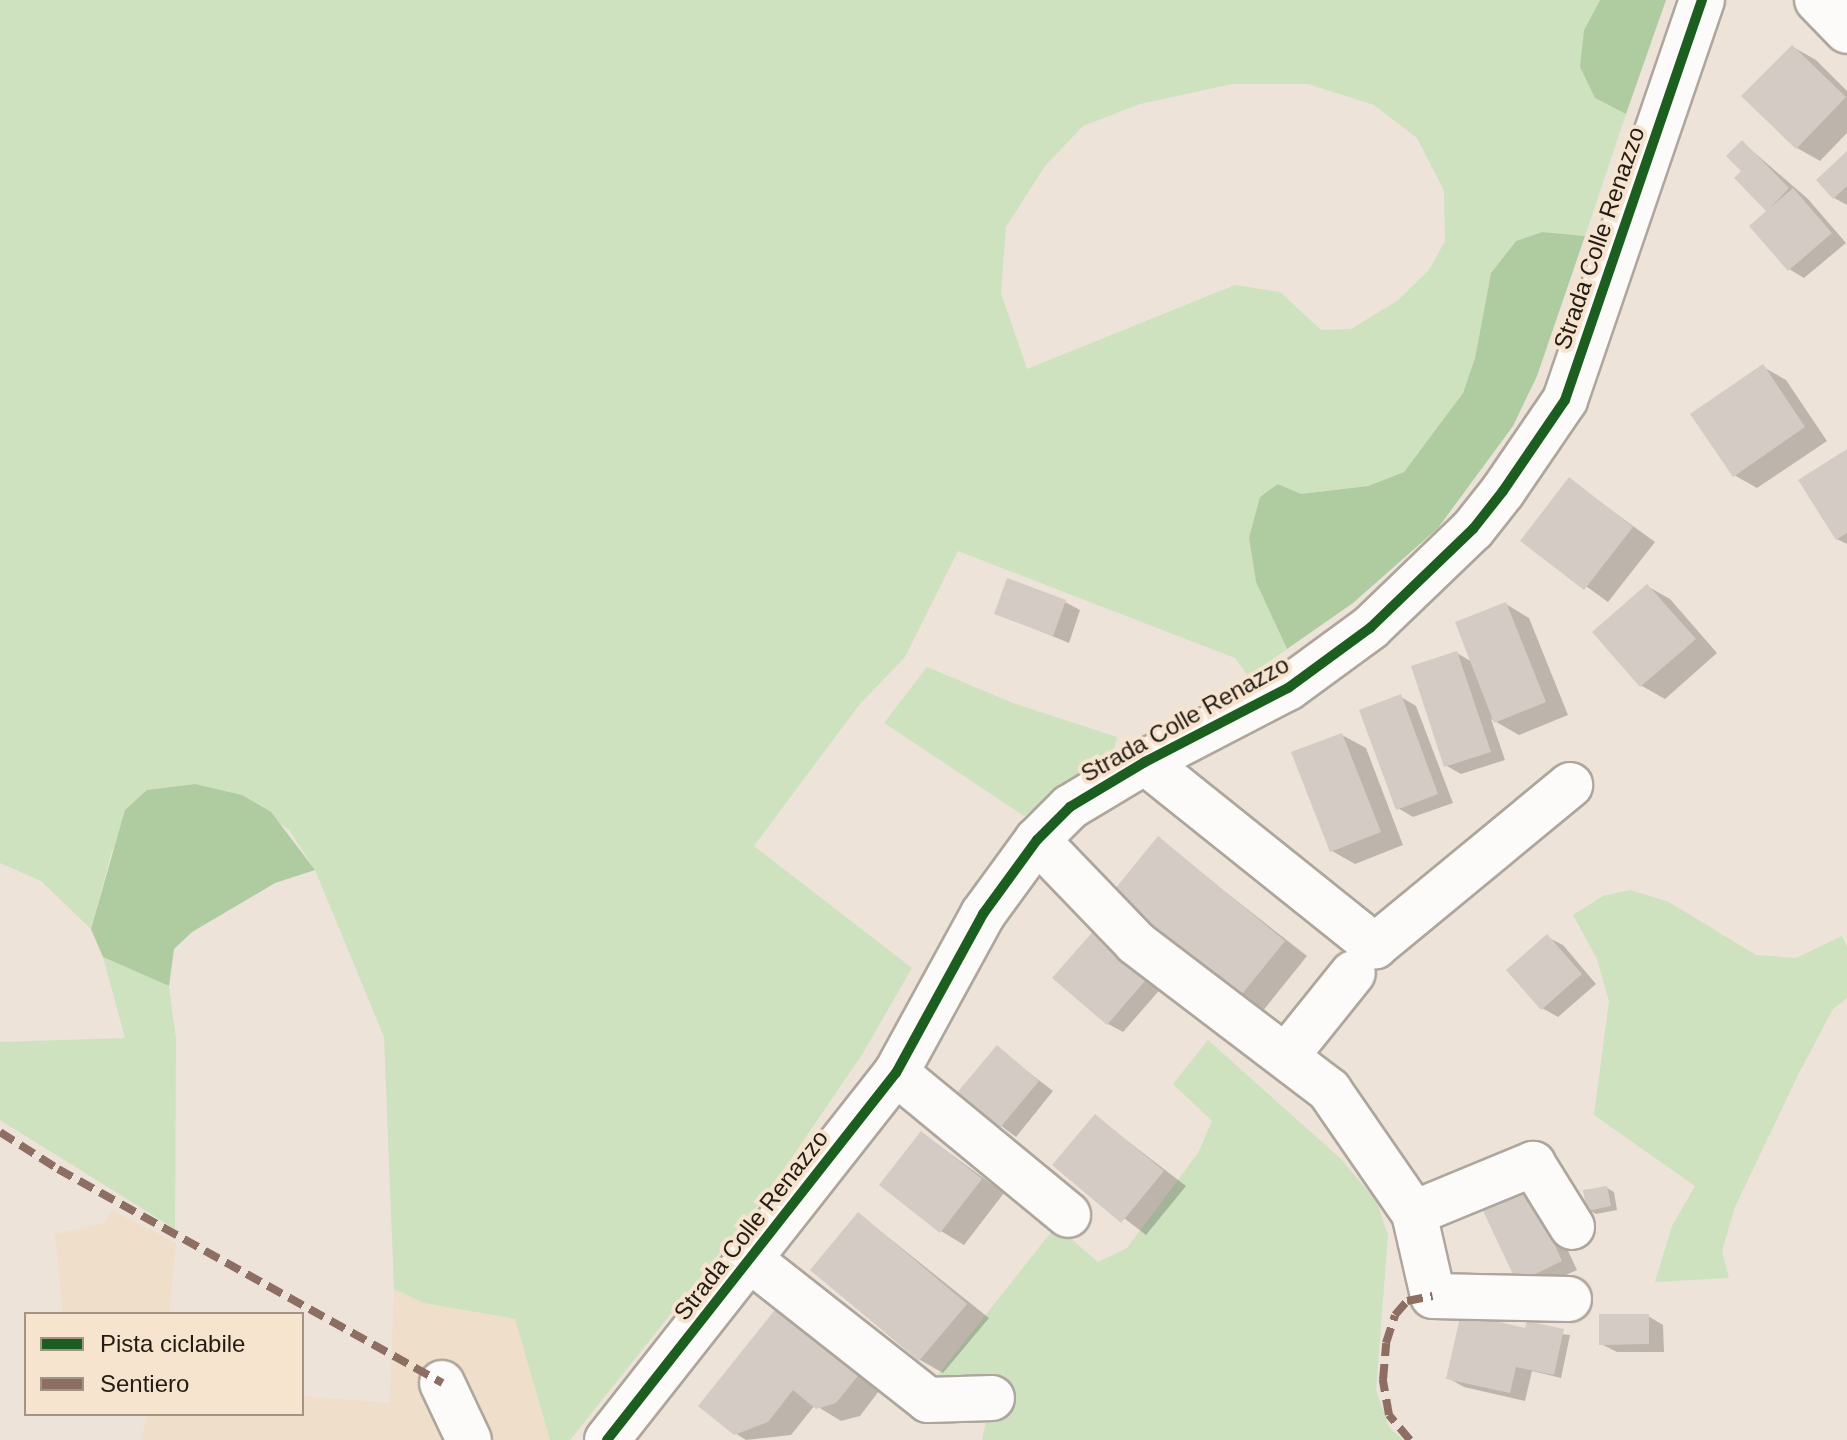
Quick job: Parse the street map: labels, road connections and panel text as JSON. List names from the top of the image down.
{
  "streets": {
    "street": ["Strada Colle Renazzo"]
  },
  "legend": ["Pista ciclabile", "Sentiero"]
}
